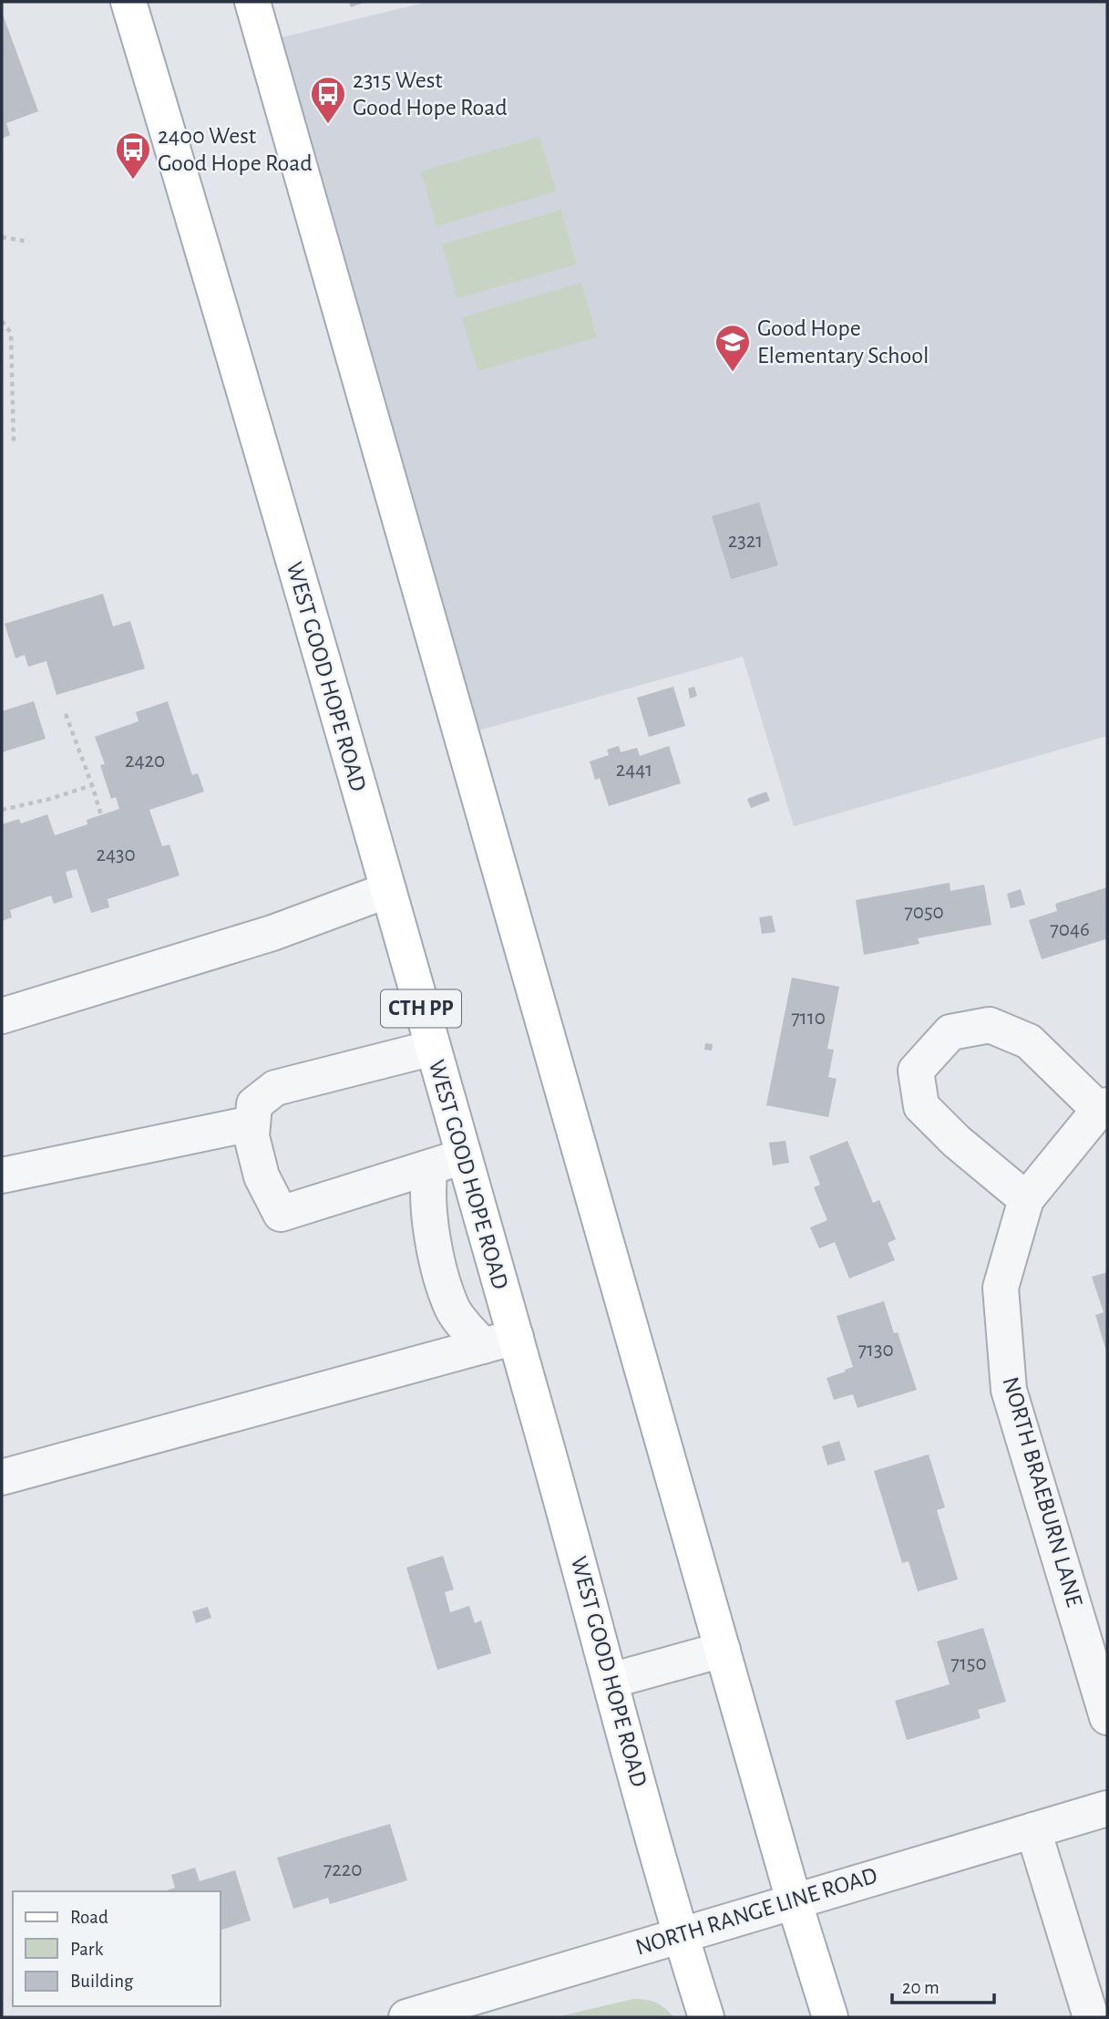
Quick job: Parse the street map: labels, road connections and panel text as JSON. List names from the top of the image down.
{
  "streets": {
    "main road": ["WEST GOOD HOPE ROAD", "CTH PP"],
    "street": ["NORTH BRAEBURN LANE", "NORTH RANGE LINE ROAD"]
  },
  "crossings": [
    ["WEST GOOD HOPE ROAD", "NORTH RANGE LINE ROAD"]
  ],
  "places": {
    "bus stop": ["2315 West Good Hope Road", "2400 West Good Hope Road"],
    "school or university": ["Good Hope Elementary School"]
  },
  "house_numbers": [
    "2321",
    "2420",
    "2441",
    "2430",
    "7050",
    "7046",
    "7110",
    "7130",
    "7150",
    "7220"
  ],
  "legend": ["Road", "Park", "Building"],
  "scale_bar": "20 m"
}
